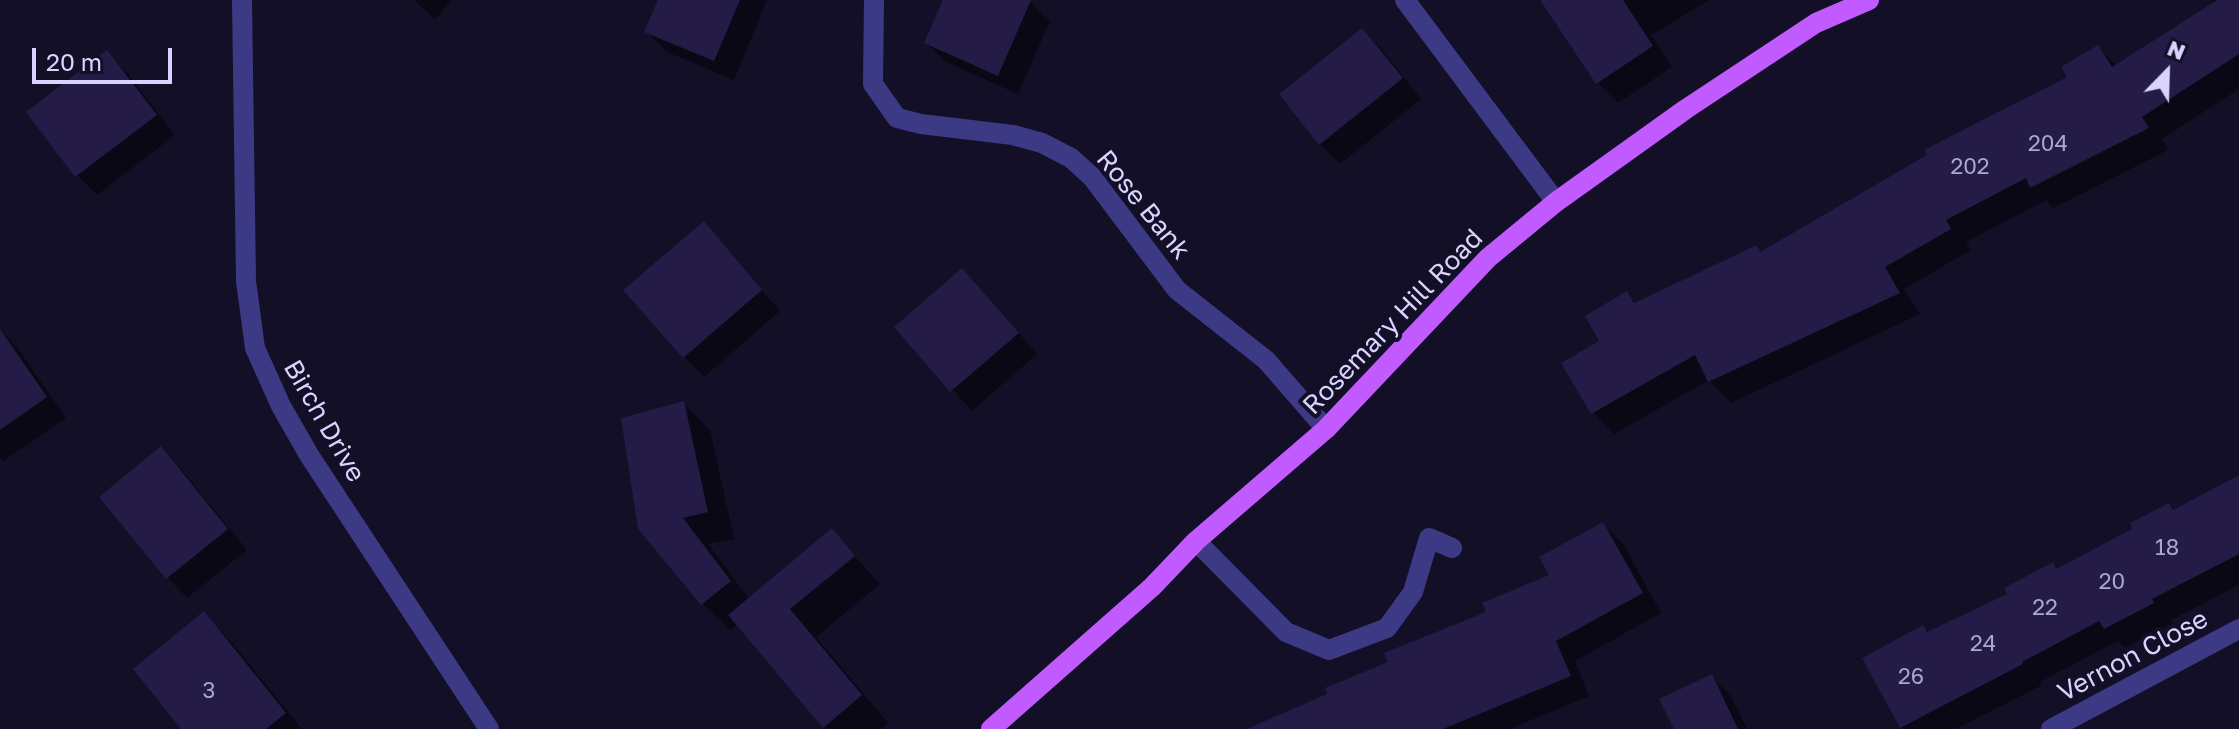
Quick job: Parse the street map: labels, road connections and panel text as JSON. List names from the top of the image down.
{
  "streets": {
    "main road": ["Rosemary Hill Road"],
    "street": ["Rose Bank", "Birch Drive", "Vernon Close"]
  },
  "crossings": [
    ["Rose Bank", "Rosemary Hill Road"]
  ],
  "house_numbers": [
    "204",
    "202",
    "18",
    "20",
    "22",
    "24",
    "26",
    "3"
  ],
  "scale_bar": "20 m",
  "north": "top right"
}
